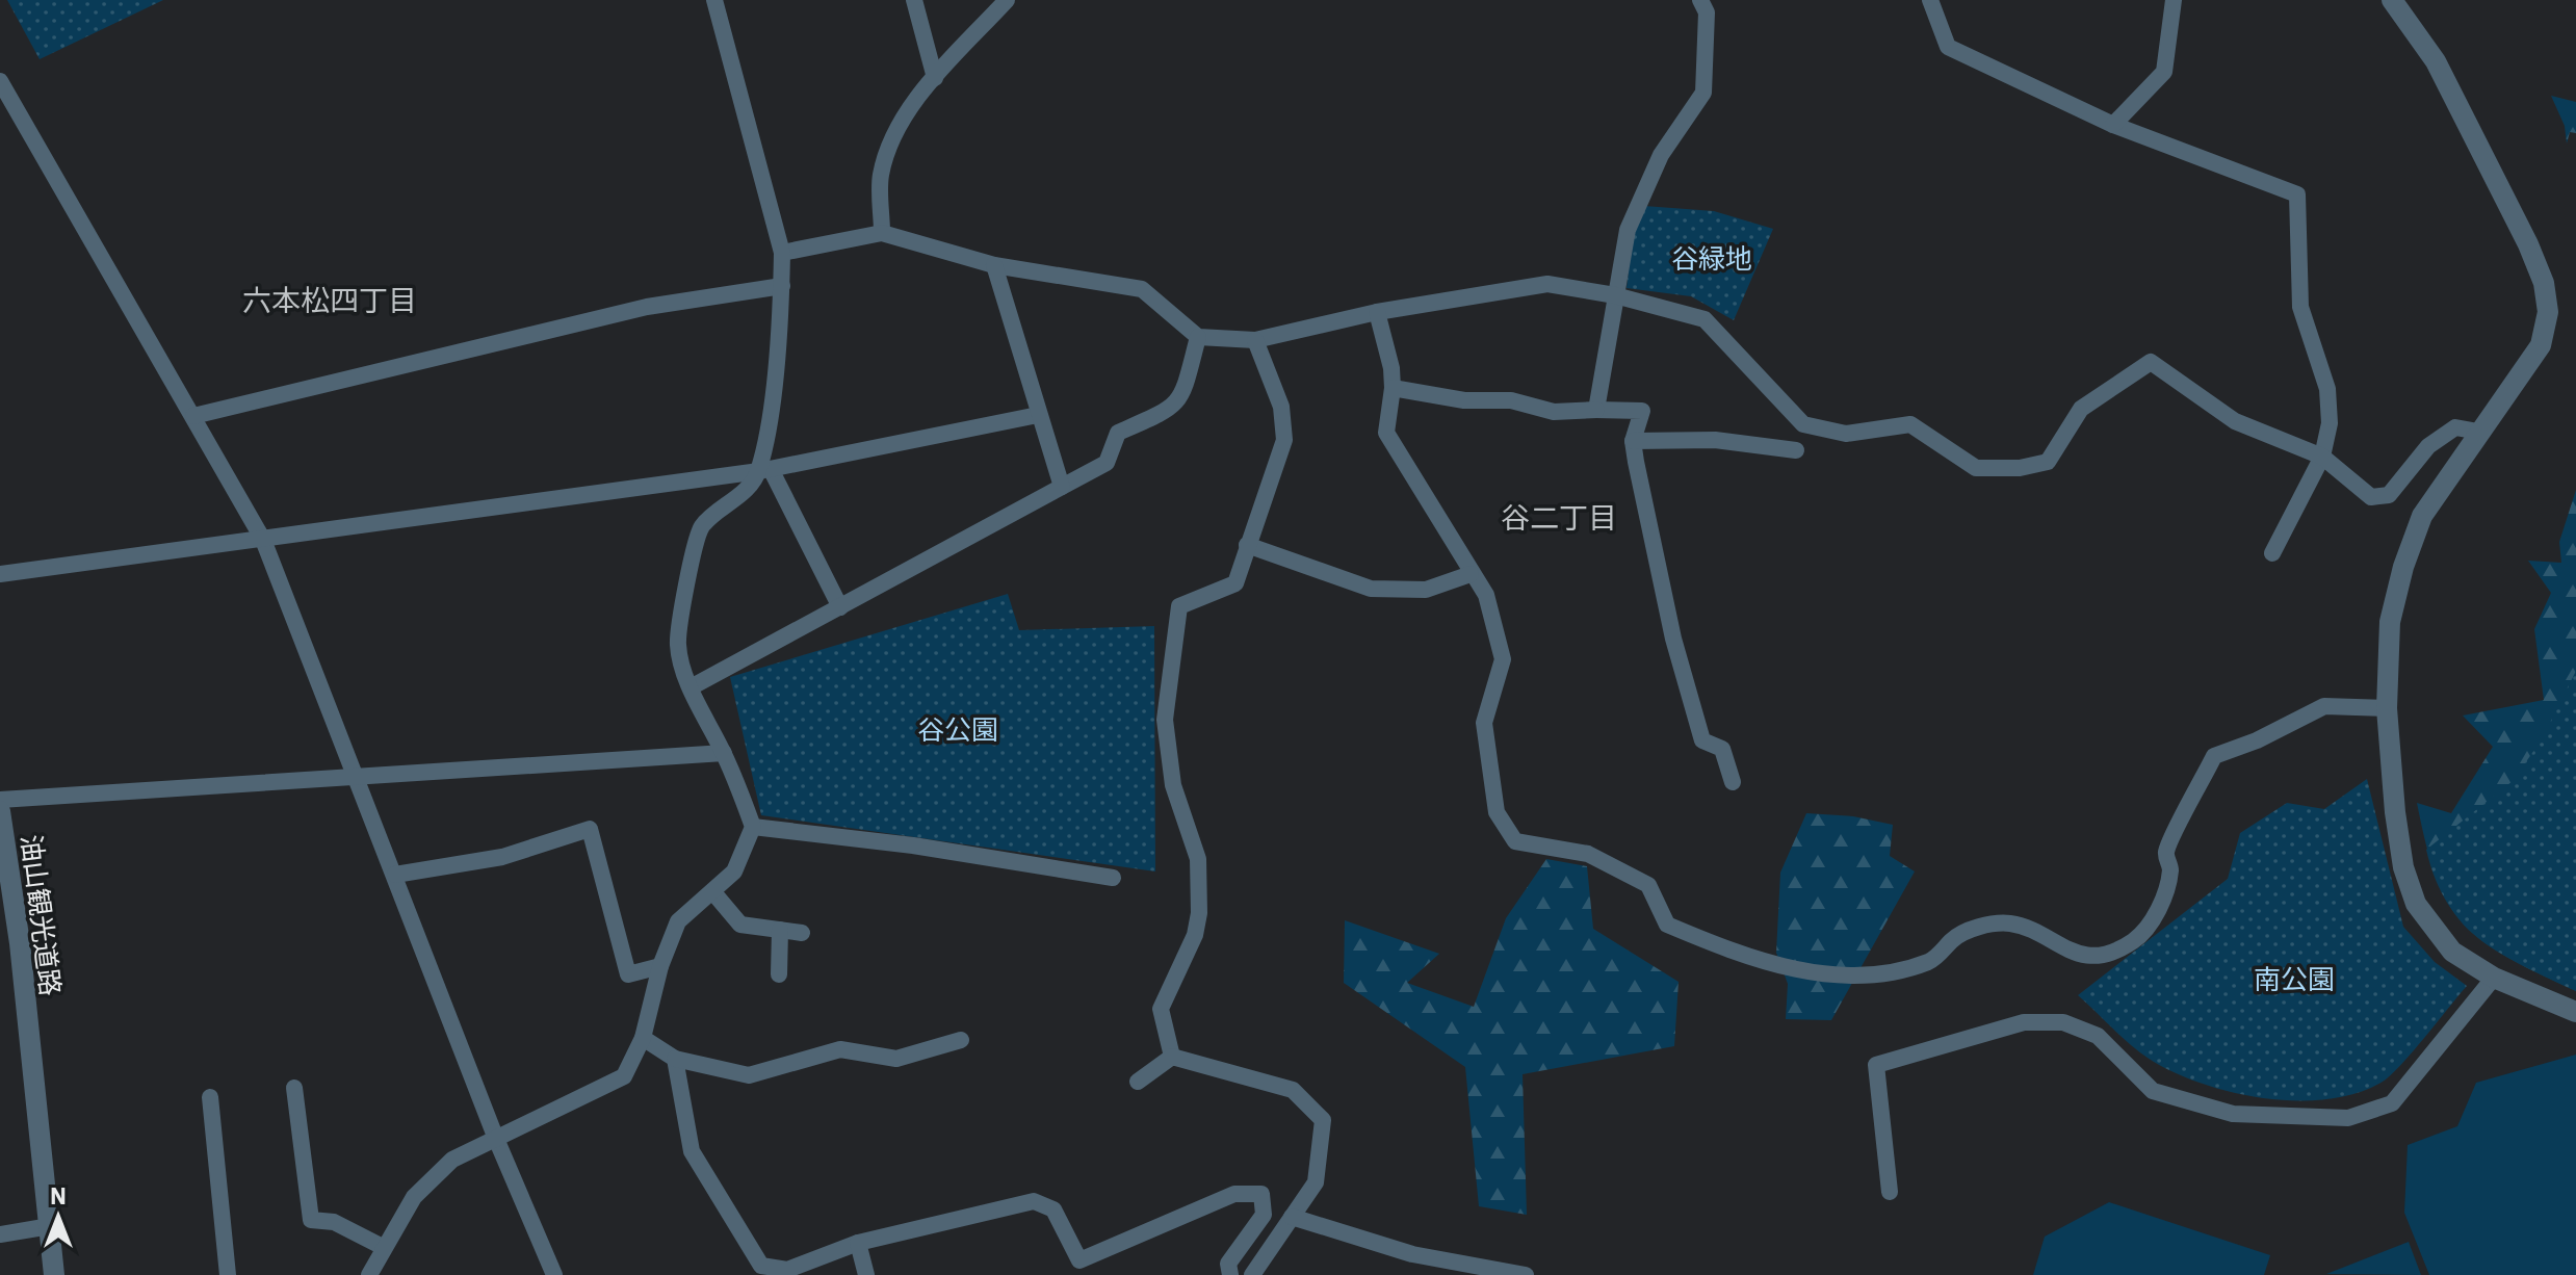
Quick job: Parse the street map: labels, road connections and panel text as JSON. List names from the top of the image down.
{
  "streets": {
    "street": ["油山観光道路"]
  },
  "districts": ["六本松四丁目", "谷二丁目"],
  "parks": ["谷緑地", "谷公園", "南公園"],
  "north": "top"
}
